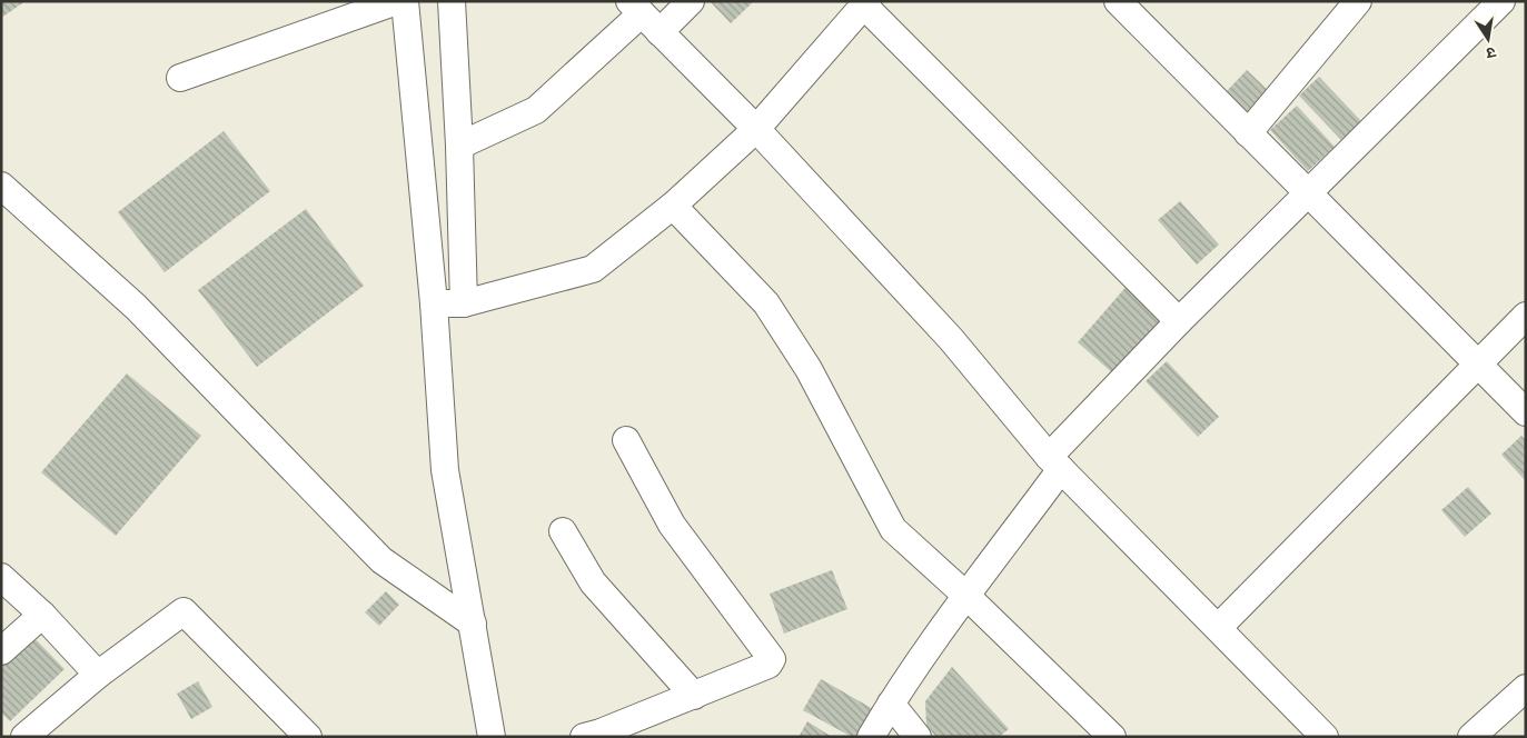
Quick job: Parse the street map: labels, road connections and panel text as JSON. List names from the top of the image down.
{
  "north": "bottom"
}
